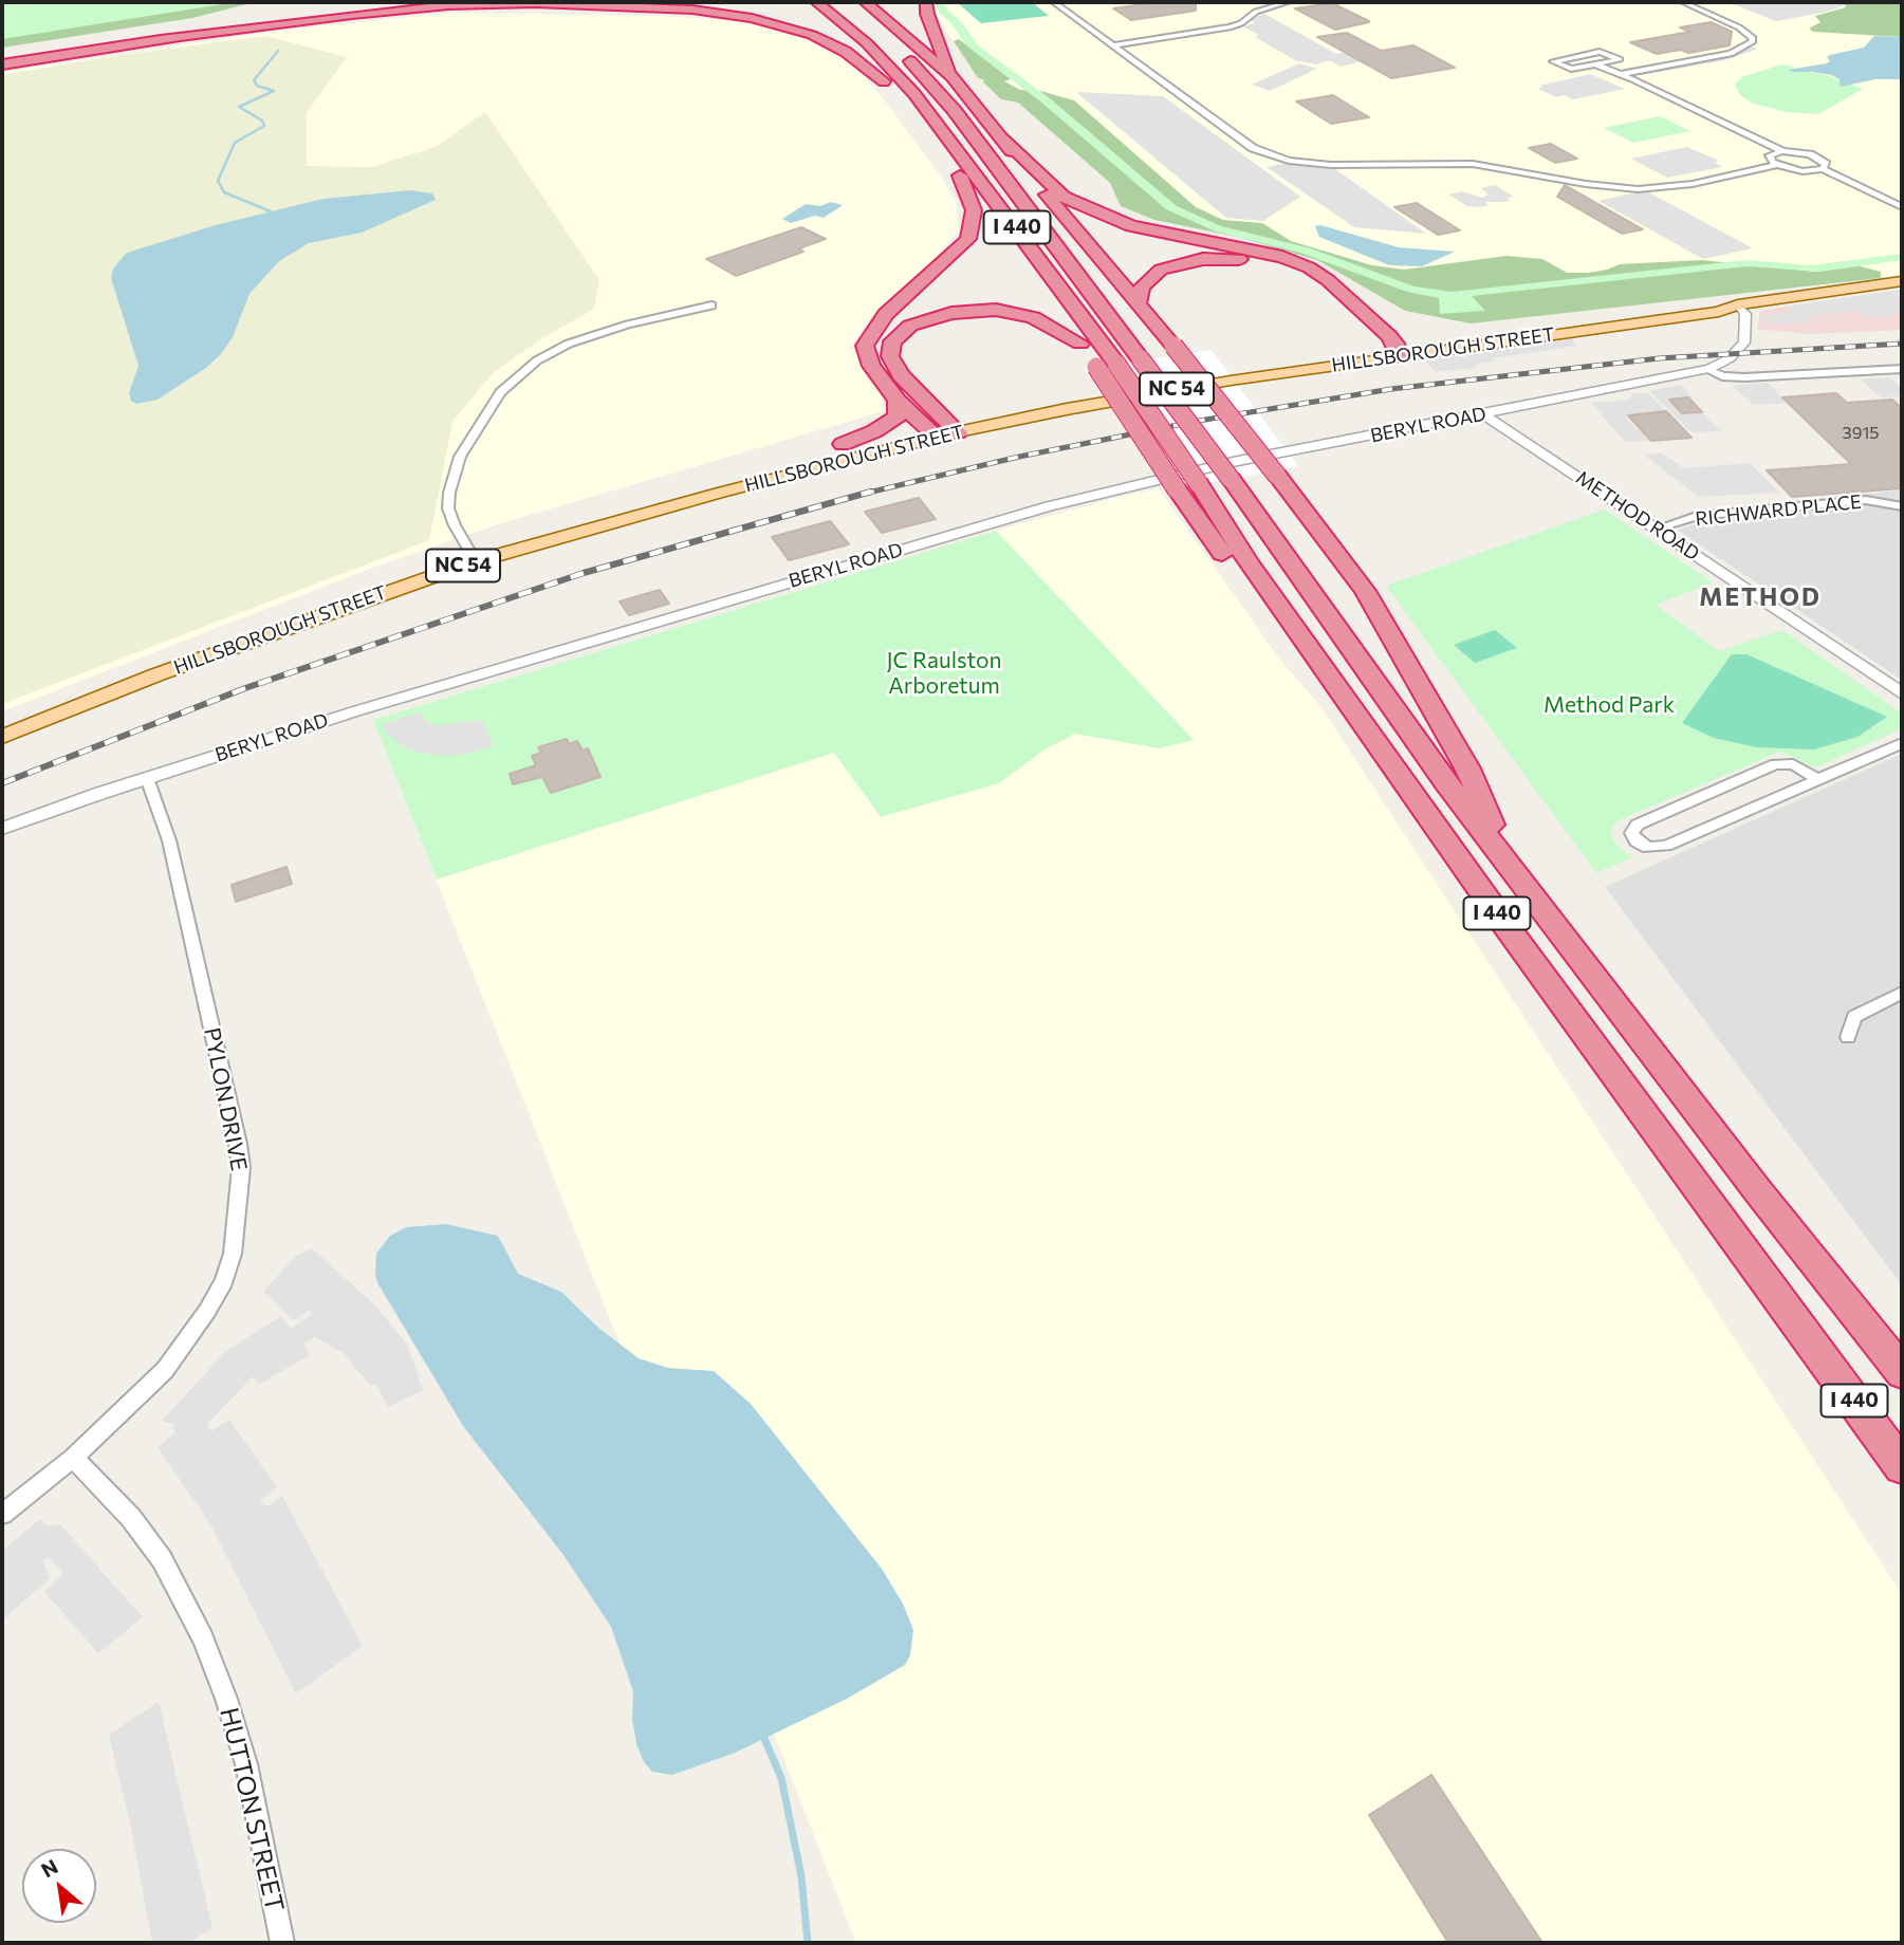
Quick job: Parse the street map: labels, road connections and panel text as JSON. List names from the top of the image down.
{
  "streets": {
    "highway": ["I 440"],
    "main road": ["HILLSBOROUGH STREET", "NC 54"],
    "street": [
      "BERYL ROAD",
      "RICHWARD PLACE",
      "METHOD ROAD",
      "PYLON DRIVE",
      "HUTTON STREET"
    ]
  },
  "crossings": [
    ["HILLSBOROUGH STREET", "BERYL ROAD"],
    ["BERYL ROAD", "METHOD ROAD"],
    ["BERYL ROAD", "PYLON DRIVE"],
    ["RICHWARD PLACE", "METHOD ROAD"],
    ["PYLON DRIVE", "HUTTON STREET"]
  ],
  "districts": ["METHOD"],
  "parks": ["JC Raulston Arboretum", "Method Park"],
  "house_numbers": ["3915"],
  "north": "top left"
}
